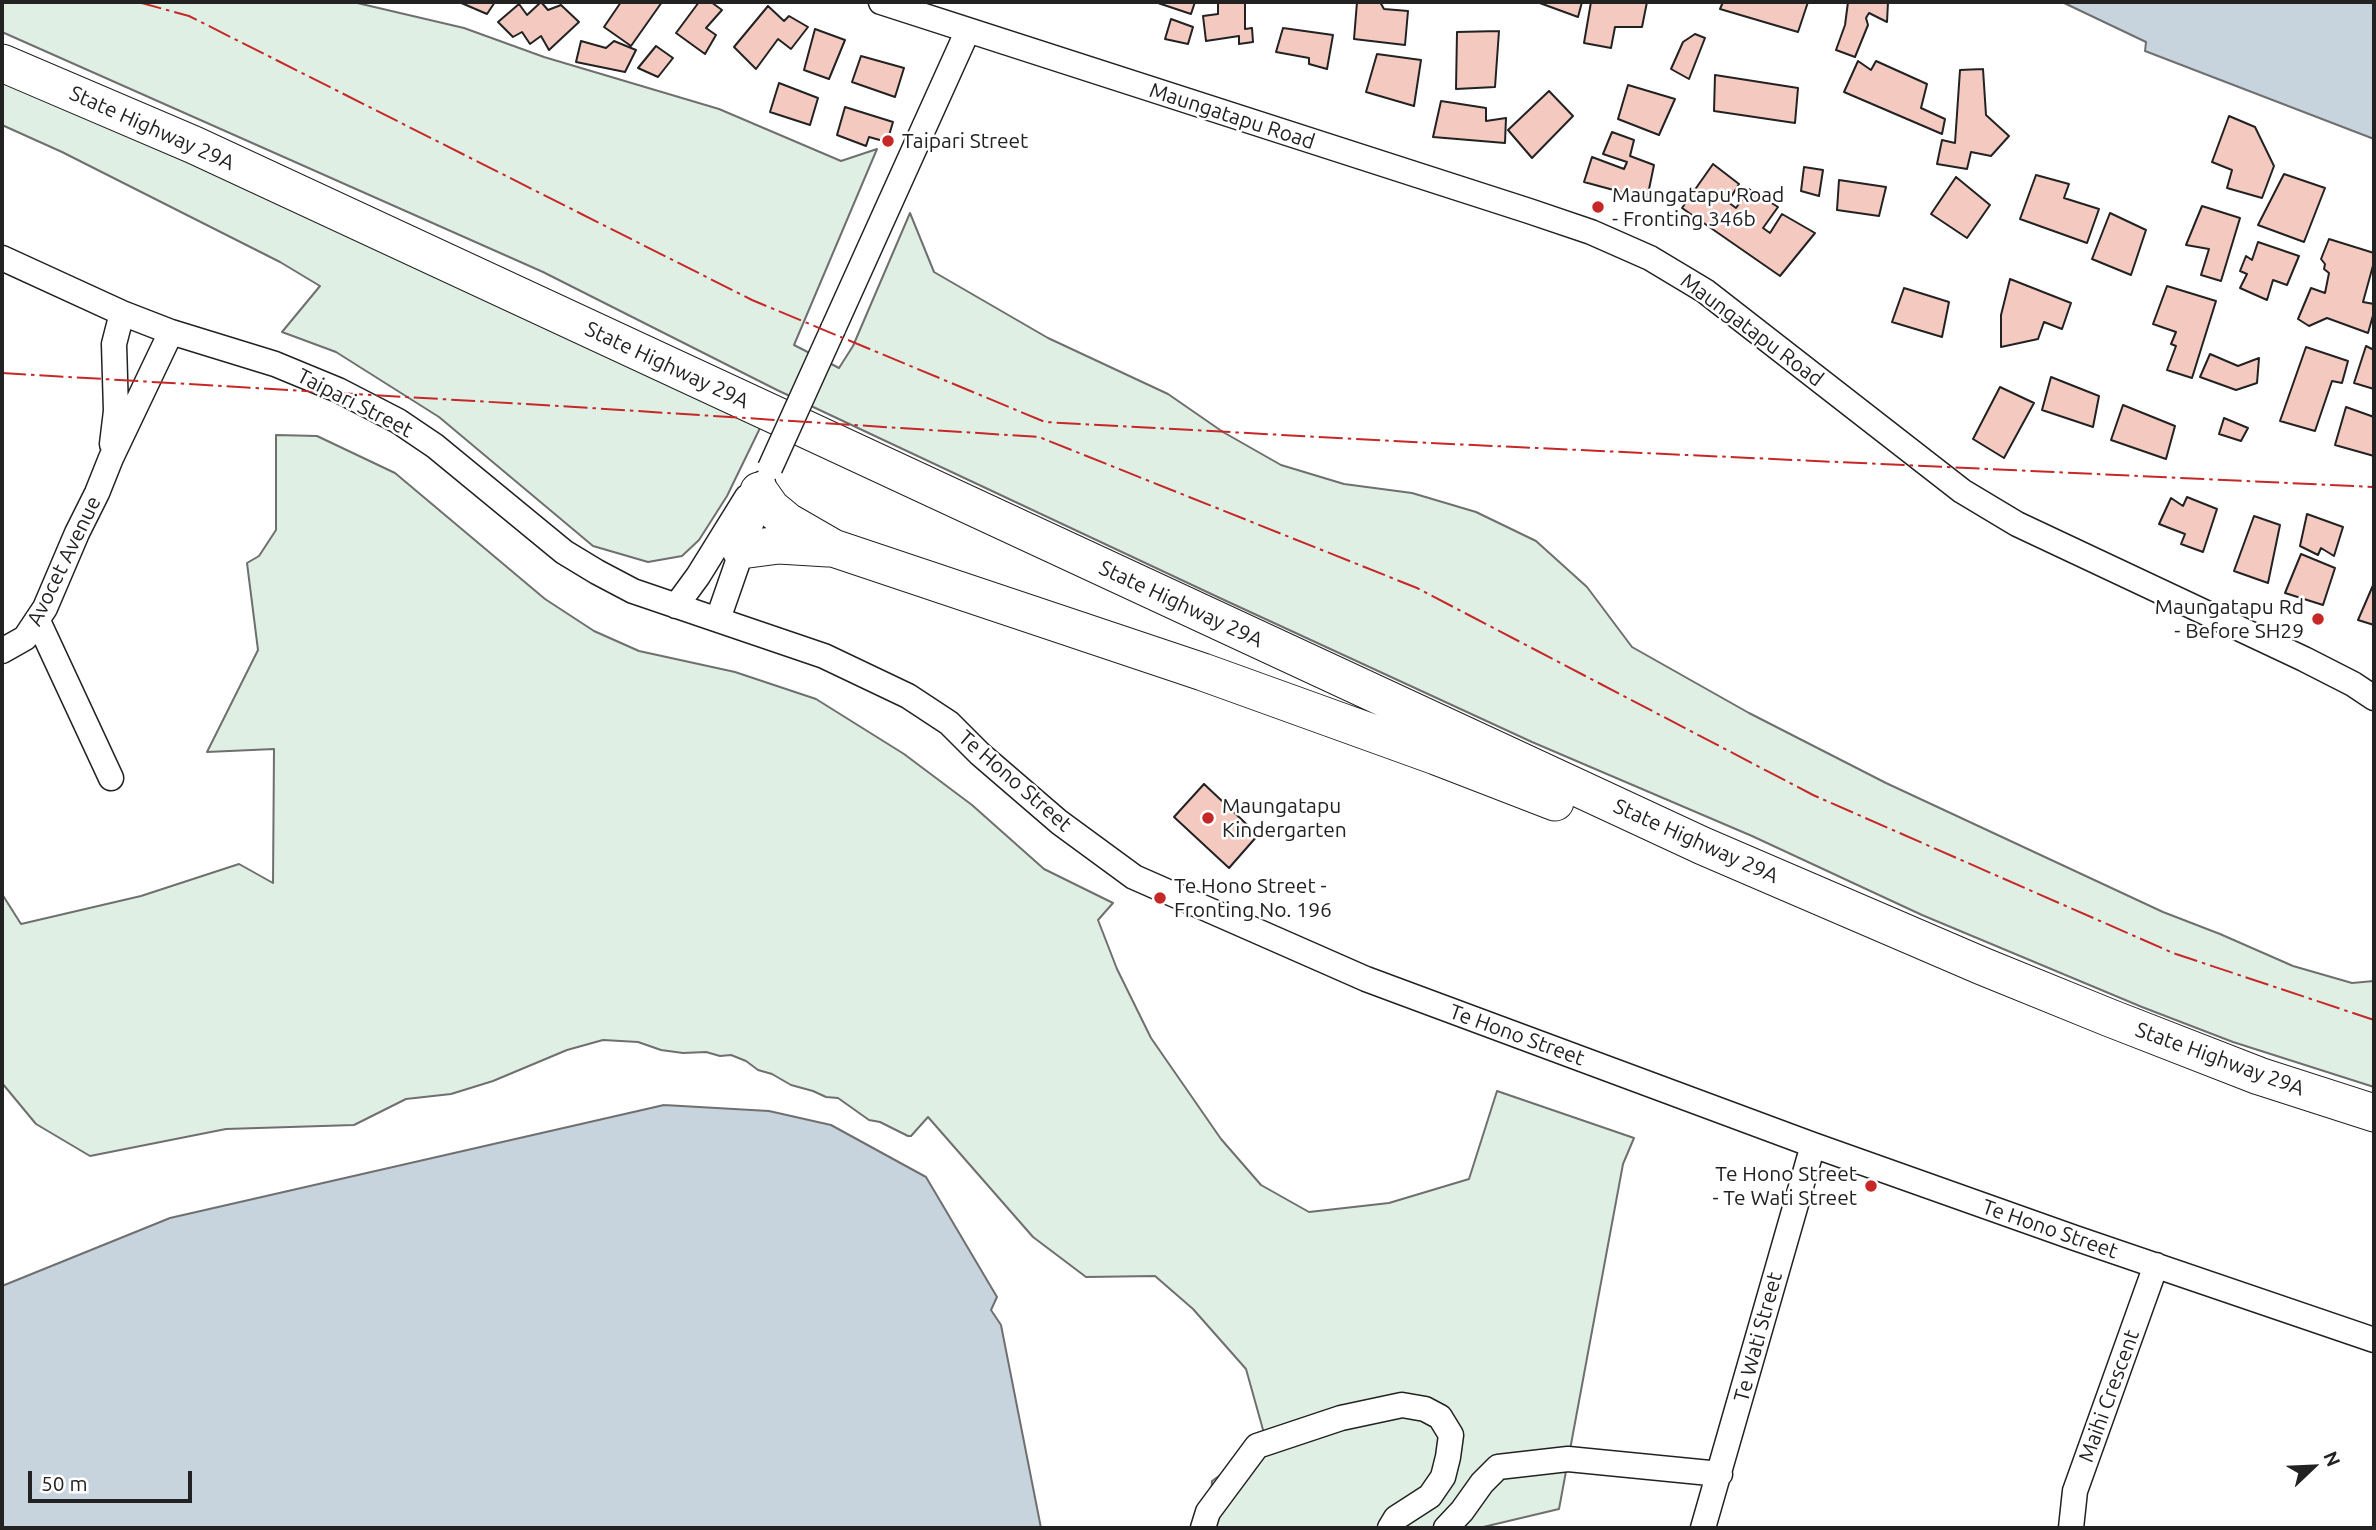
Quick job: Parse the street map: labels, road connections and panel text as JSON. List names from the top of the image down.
{
  "streets": {
    "highway": ["State Highway 29A"],
    "street": [
      "Maungatapu Road",
      "Taipari Street",
      "Avocet Avenue",
      "Te Hono Street",
      "Te Wati Street",
      "Maihi Crescent"
    ]
  },
  "crossings": [
    ["Taipari Street", "Avocet Avenue"],
    ["Taipari Street", "Te Hono Street"],
    ["Te Hono Street", "Te Wati Street"],
    ["Te Hono Street", "Maihi Crescent"]
  ],
  "places": [
    "Taipari Street",
    "Maungatapu Road - Fronting 346b",
    "Maungatapu Rd - Before SH29",
    "Maungatapu Kindergarten",
    "Te Hono Street - Fronting No. 196",
    "Te Hono Street - Te Wati Street"
  ],
  "scale_bar": "50 m",
  "north": "top right"
}
